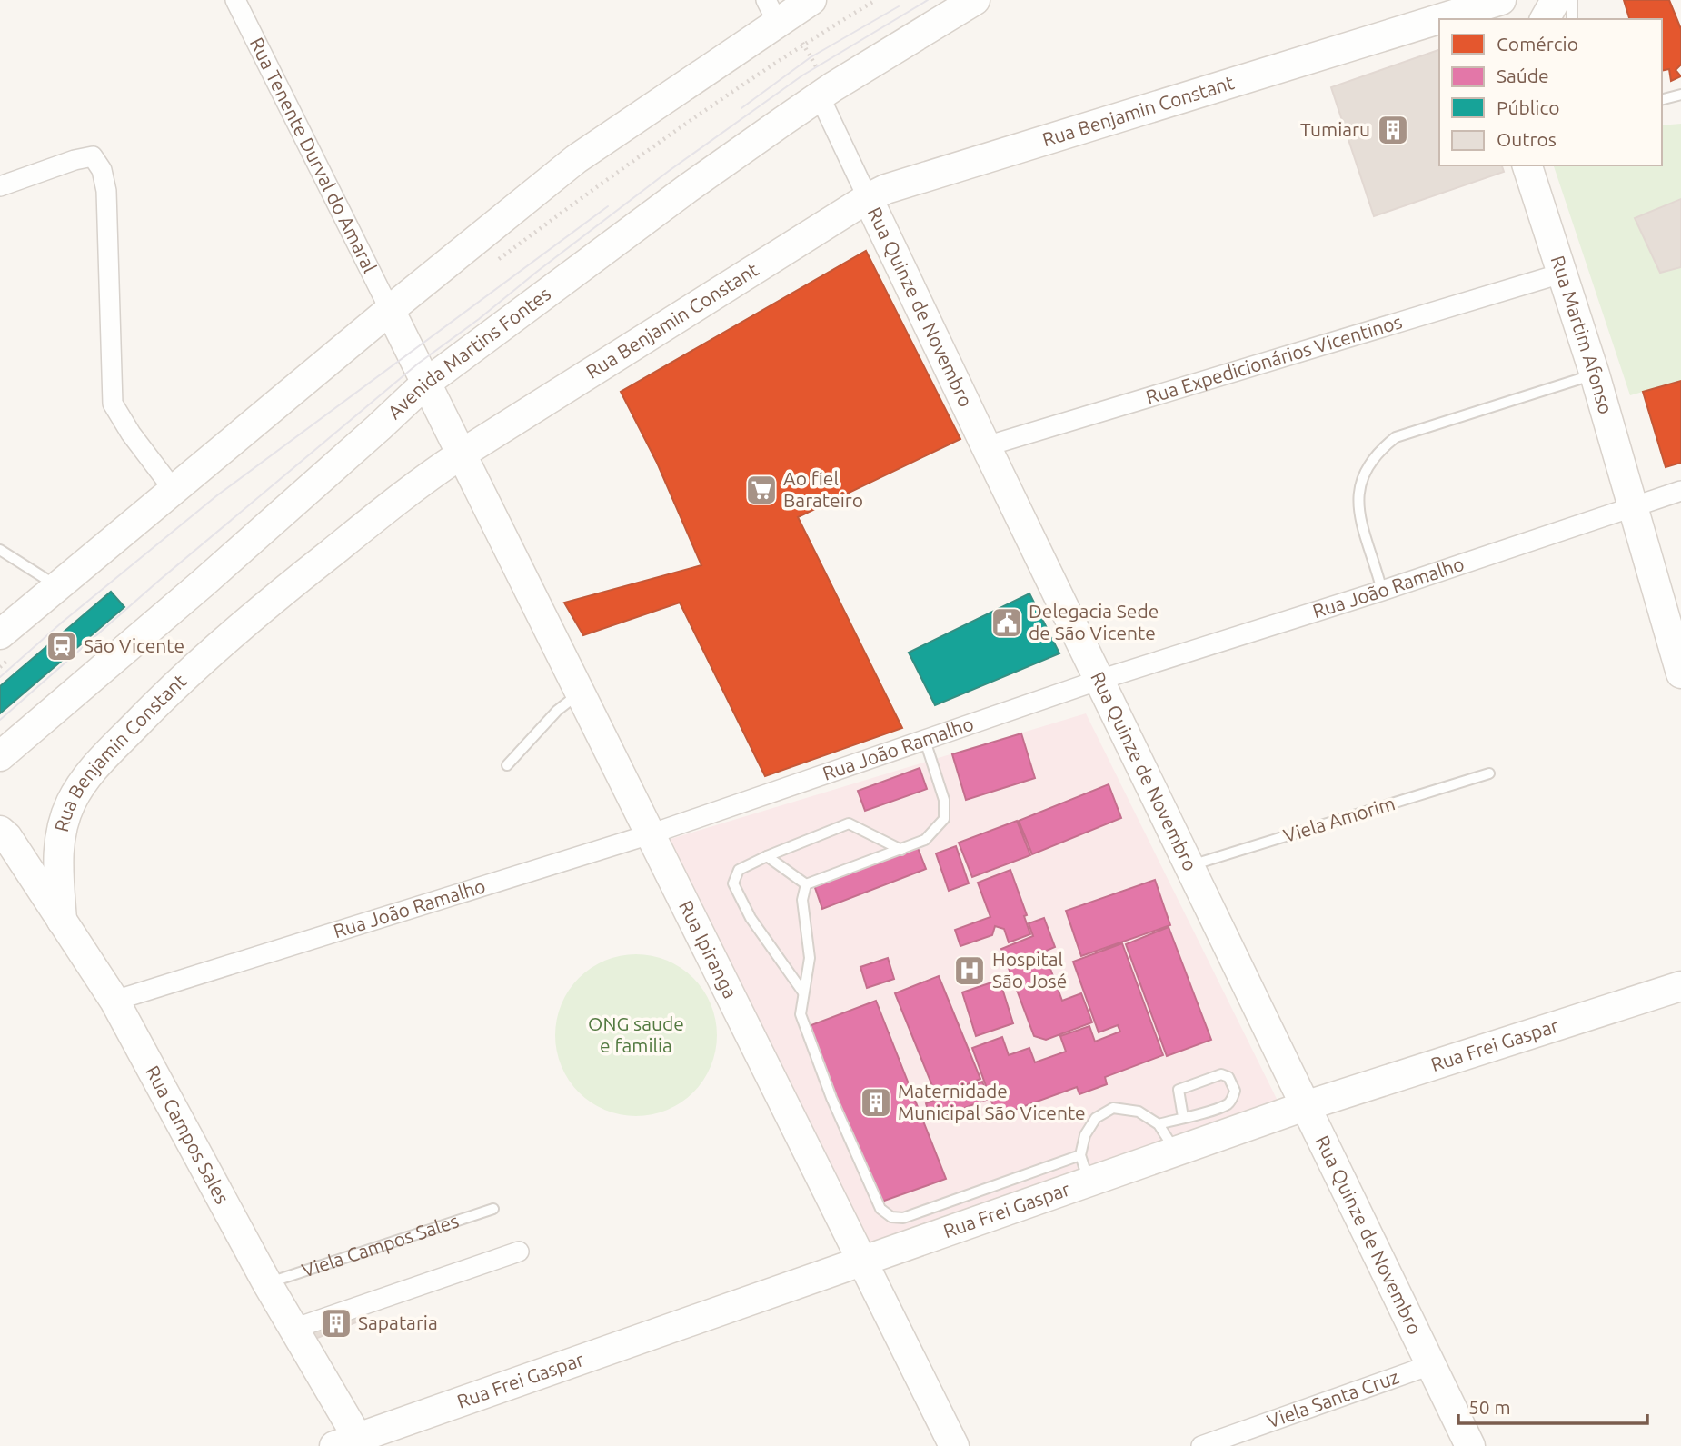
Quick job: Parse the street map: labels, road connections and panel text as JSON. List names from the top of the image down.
{
  "streets": {
    "street": [
      "Rua Benjamin Constant",
      "Rua Tenente Durval do Amaral",
      "Rua Quinze de Novembro",
      "Rua Martim Afonso",
      "Avenida Martins Fontes",
      "Rua Expedicionários Vicentinos",
      "Rua João Ramalho",
      "Rua Ipiranga",
      "Rua Frei Gaspar",
      "Rua Campos Sales",
      "Viela Santa Cruz"
    ],
    "lane": ["Viela Amorim", "Viela Campos Sales"]
  },
  "crossings": [
    ["Rua Benjamin Constant", "Rua Quinze de Novembro"],
    ["Rua Benjamin Constant", "Rua Ipiranga"],
    ["Rua Benjamin Constant", "Rua Campos Sales"],
    ["Rua Quinze de Novembro", "Avenida Martins Fontes"],
    ["Rua Quinze de Novembro", "Rua Expedicionários Vicentinos"],
    ["Rua Quinze de Novembro", "Rua João Ramalho"],
    ["Rua Quinze de Novembro", "Viela Amorim"],
    ["Rua Quinze de Novembro", "Rua Frei Gaspar"],
    ["Rua Quinze de Novembro", "Viela Santa Cruz"],
    ["Rua Martim Afonso", "Rua Expedicionários Vicentinos"],
    ["Rua Martim Afonso", "Rua João Ramalho"],
    ["Rua João Ramalho", "Rua Ipiranga"],
    ["Rua João Ramalho", "Rua Campos Sales"],
    ["Rua Ipiranga", "Rua Frei Gaspar"],
    ["Rua Frei Gaspar", "Rua Campos Sales"],
    ["Rua Campos Sales", "Viela Campos Sales"]
  ],
  "parks": ["ONG saude e familia"],
  "places": {
    "building": ["Tumiaru", "Maternidade Municipal São Vicente", "Sapataria"],
    "supermarket": ["Ao fiel Barateiro"],
    "public building": ["Delegacia Sede de São Vicente"],
    "station": ["São Vicente"],
    "hospital": ["Hospital São José"]
  },
  "legend": [
    "Comércio",
    "Saúde",
    "Público",
    "Outros"
  ],
  "scale_bar": "50 m"
}
